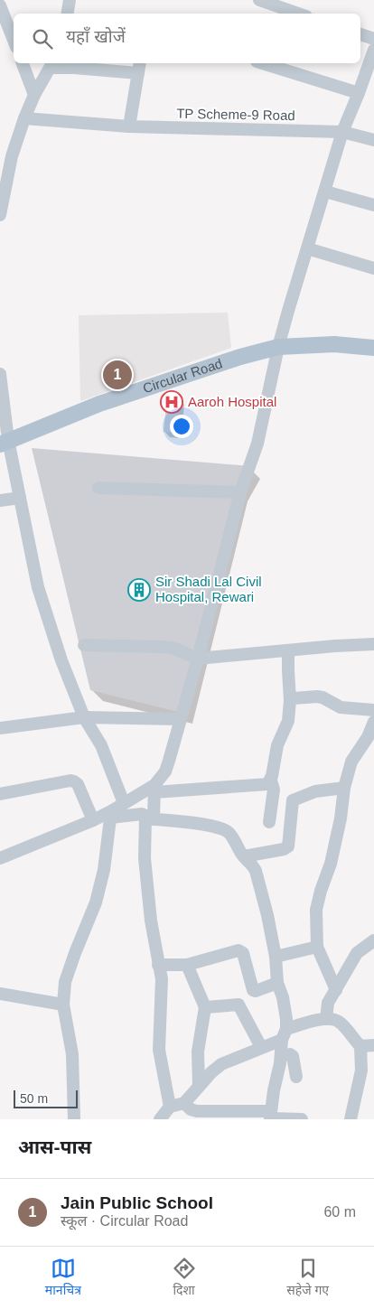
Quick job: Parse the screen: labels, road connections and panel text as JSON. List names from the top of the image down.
{
  "streets": {
    "main road": ["Circular Road"],
    "street": ["TP Scheme-9 Road"]
  },
  "places": {
    "hospital": ["Aaroh Hospital"],
    "building": ["Sir Shadi Lal Civil Hospital, Rewari"]
  },
  "scale_bar": "50 m",
  "page": {
    "search": "यहाँ खोजें",
    "pins": "1",
    "scale": "50 m",
    "heading": "आस-पास",
    "list": [
      {
        "mark": "1",
        "name": "Jain Public School",
        "note": "स्कूल · Circular Road",
        "value": "60 m"
      }
    ],
    "nav": ["मानचित्र", "दिशा", "सहेजे गए"]
  }
}
